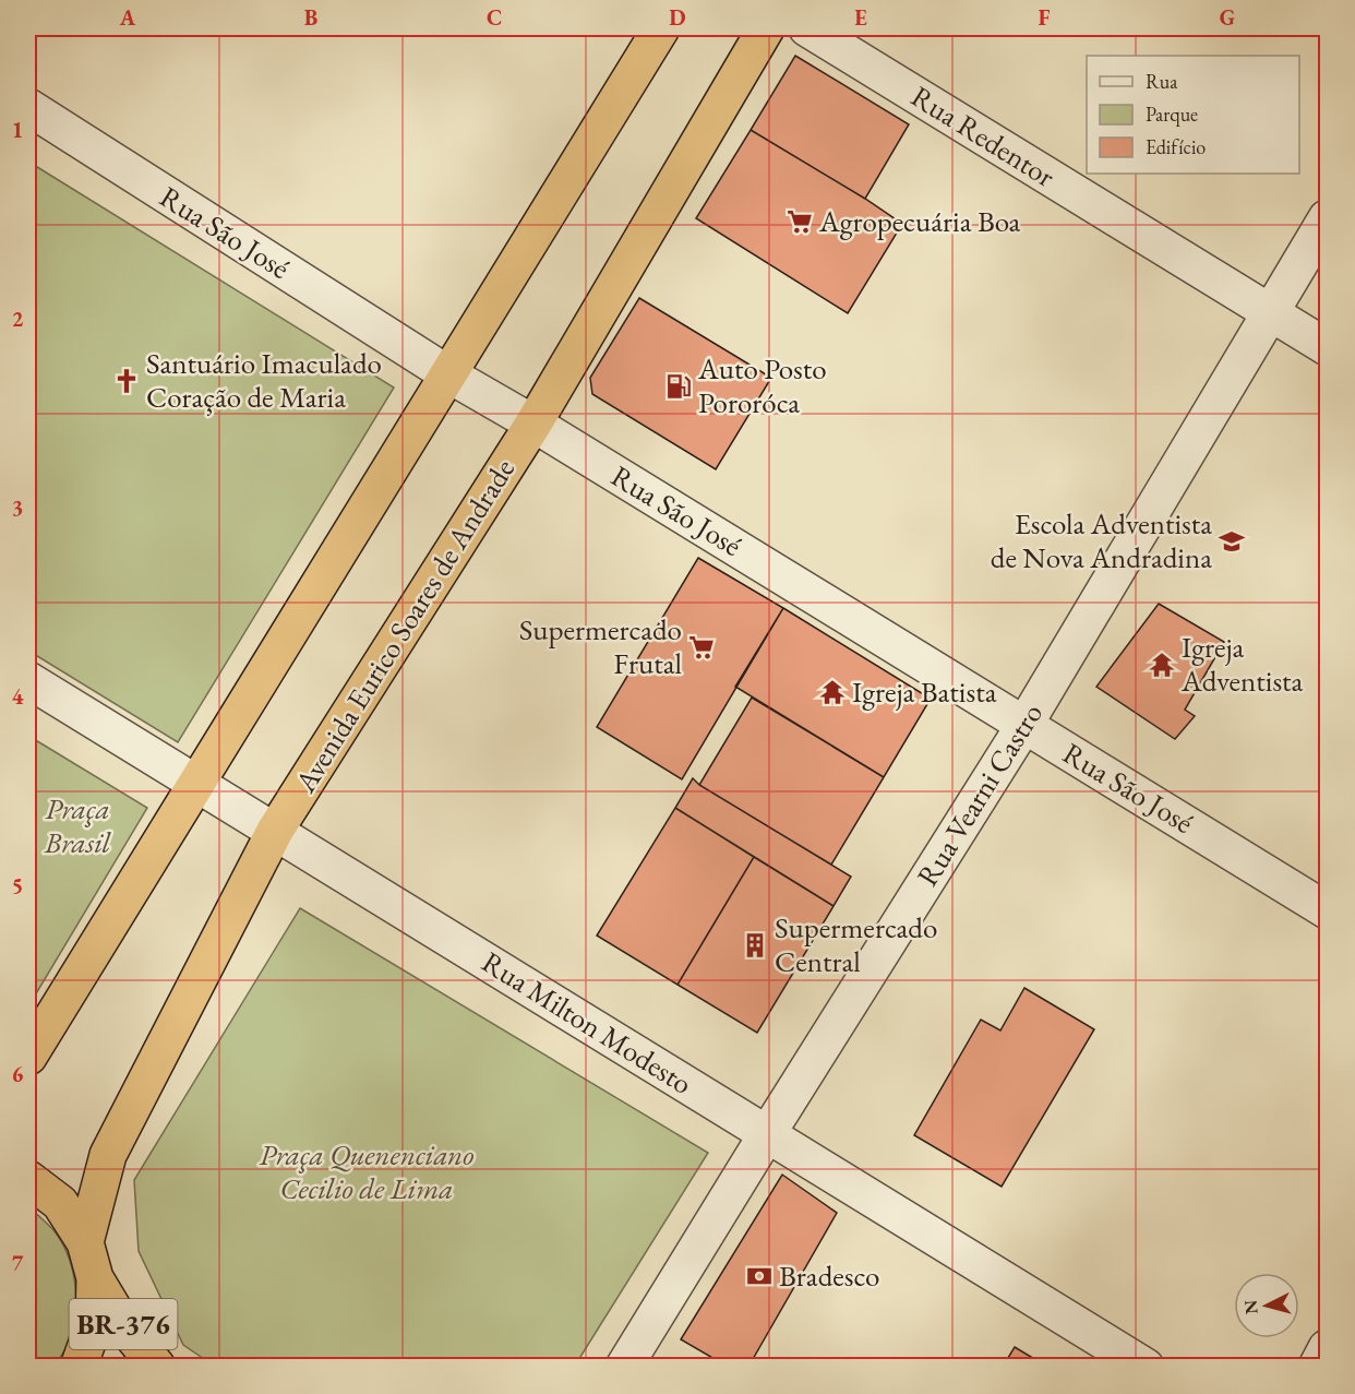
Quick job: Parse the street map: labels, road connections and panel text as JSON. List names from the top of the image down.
{
  "streets": {
    "highway": ["Avenida Eurico Soares de Andrade", "BR-376"],
    "street": [
      "Rua Redentor",
      "Rua São José",
      "Rua Vearni Castro",
      "Rua Milton Modesto"
    ]
  },
  "crossings": [
    ["Rua Redentor", "Rua Vearni Castro"],
    ["Rua São José", "Avenida Eurico Soares de Andrade"],
    ["Rua São José", "Rua Vearni Castro"],
    ["Avenida Eurico Soares de Andrade", "Rua Milton Modesto"],
    ["Rua Vearni Castro", "Rua Milton Modesto"]
  ],
  "parks": ["Praça Brasil", "Praça Quenenciano Cecilio de Lima"],
  "places": {
    "supermarket": ["Agropecuária Boa", "Supermercado Frutal"],
    "church": ["Santuário Imaculado Coração de Maria"],
    "fuel station": ["Auto Posto Pororóca"],
    "school or university": ["Escola Adventista de Nova Andradina"],
    "temple": ["Igreja Adventista", "Igreja Batista"],
    "building": ["Supermercado Central"],
    "bank": ["Bradesco"]
  },
  "legend": ["Rua", "Parque", "Edifício"],
  "north": "left",
  "grid": {
    "columns": [
      "A",
      "B",
      "C",
      "D",
      "E",
      "F",
      "G"
    ],
    "rows": [
      "1",
      "2",
      "3",
      "4",
      "5",
      "6",
      "7"
    ]
  }
}
